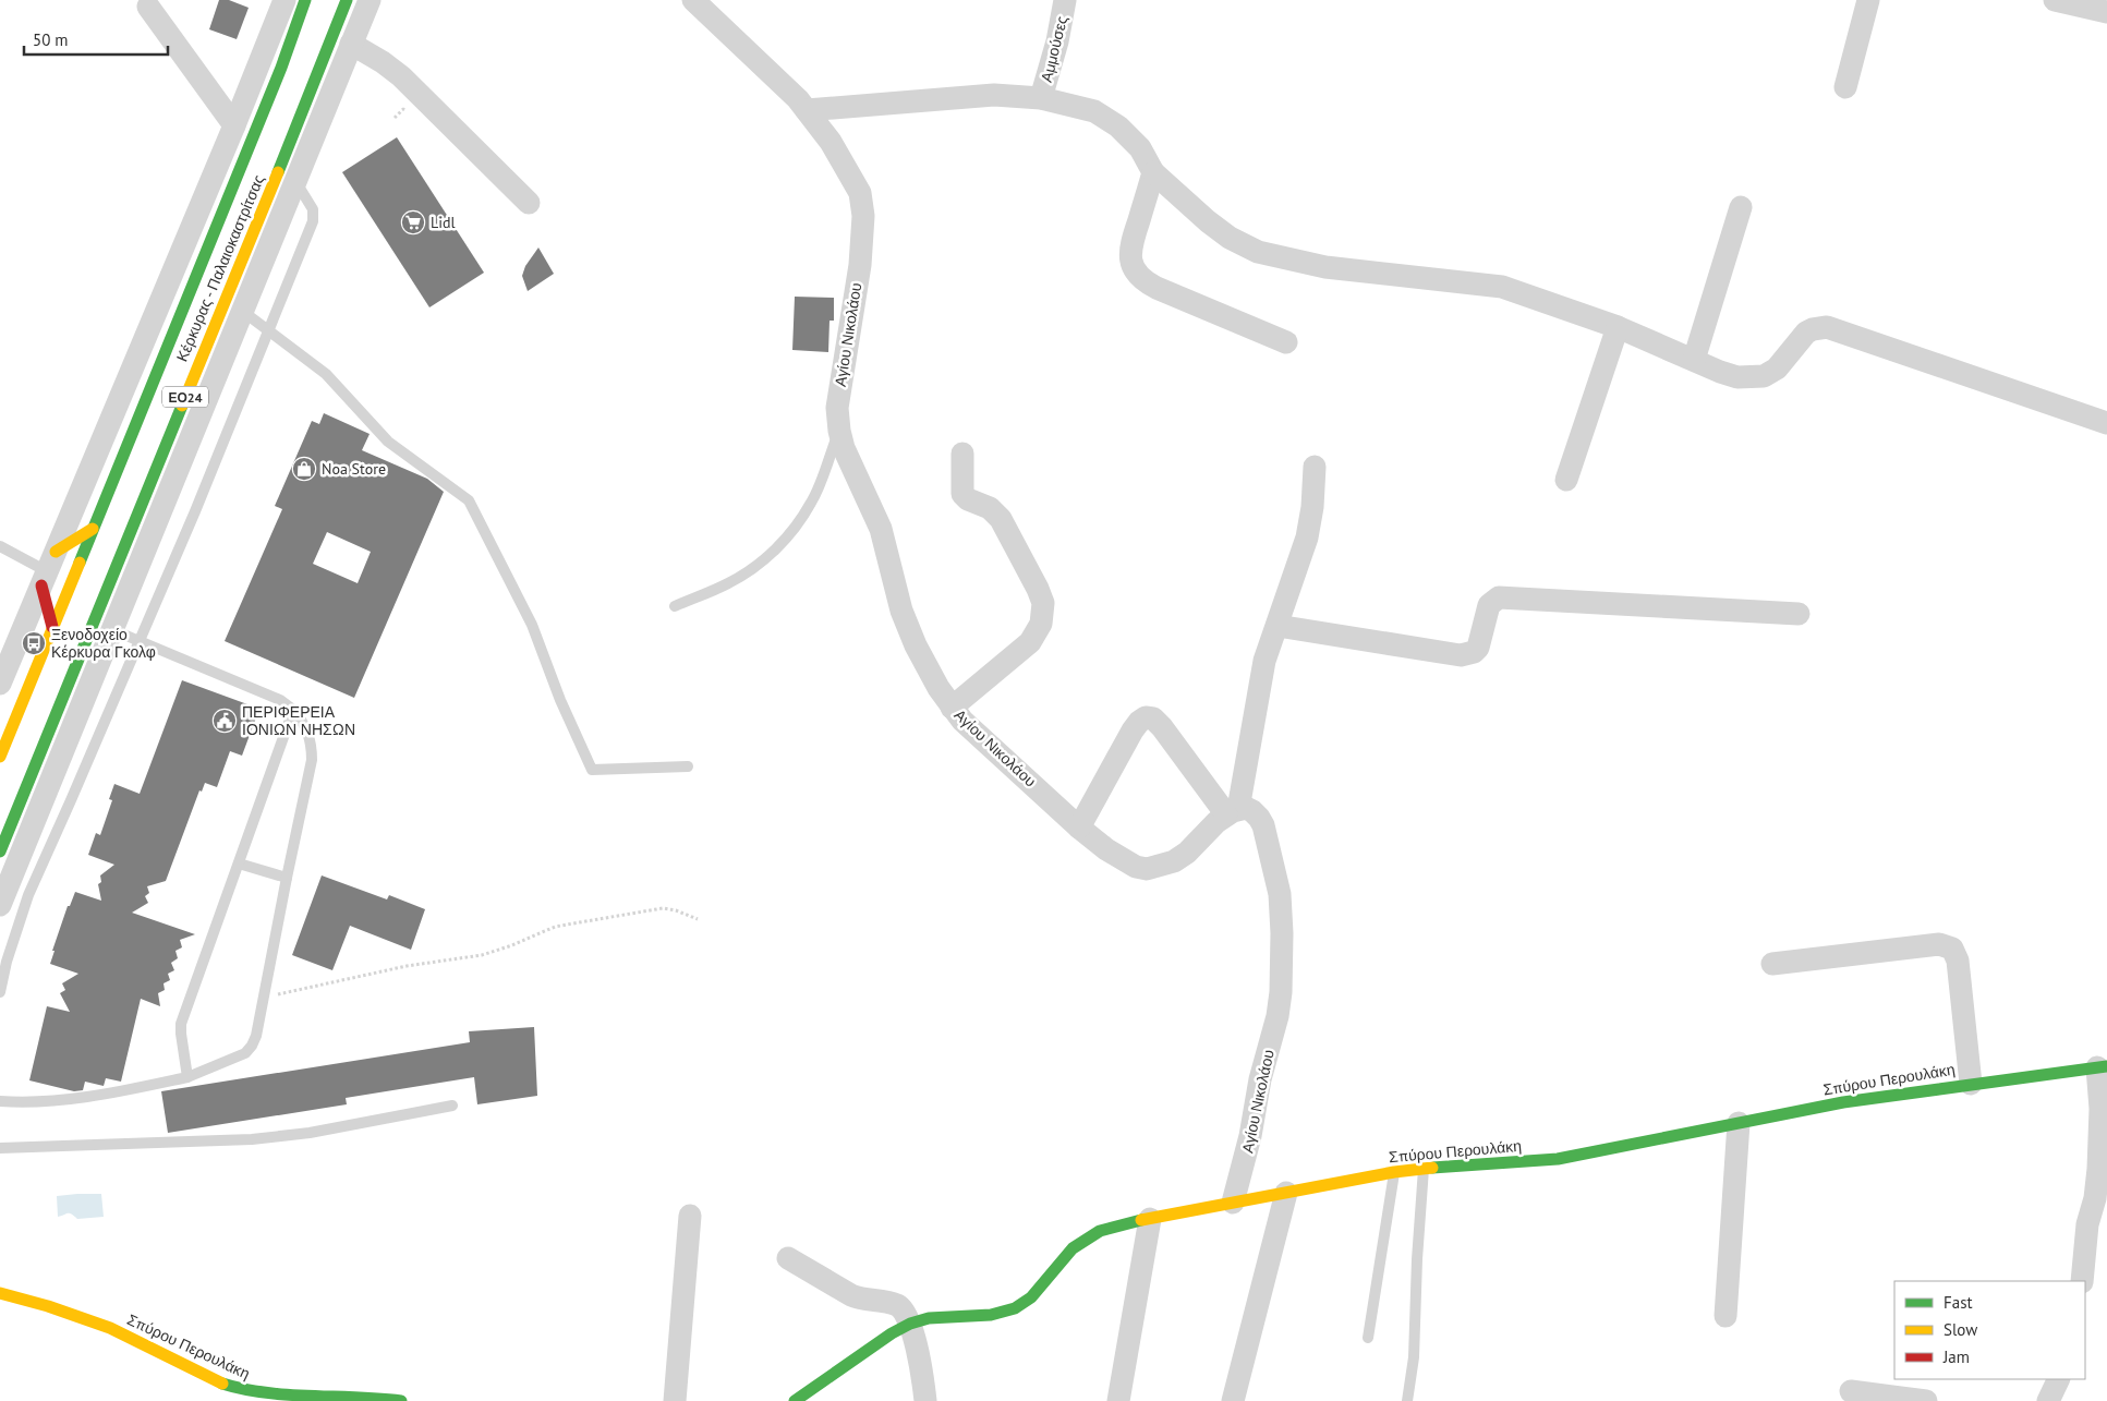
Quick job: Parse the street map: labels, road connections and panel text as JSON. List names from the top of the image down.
{
  "streets": {
    "main road": ["Κέρκυρας - Παλαιοκαστρίτσας", "ΕΟ24", "Σπύρου Περουλάκη"],
    "street": ["Αμμούσες", "Αγίου Νικολάου"]
  },
  "crossings": [
    ["Αγίου Νικολάου", "Σπύρου Περουλάκη"]
  ],
  "places": {
    "supermarket": ["Lidl"],
    "shop": ["Noa Store"],
    "bus stop": ["Ξενοδοχείο Κέρκυρα Γκολφ"],
    "public building": ["ΠΕΡΙΦΕΡΕΙΑ ΙΟΝΙΩΝ ΝΗΣΩΝ"]
  },
  "legend": ["Fast", "Slow", "Jam"],
  "scale_bar": "50 m"
}
